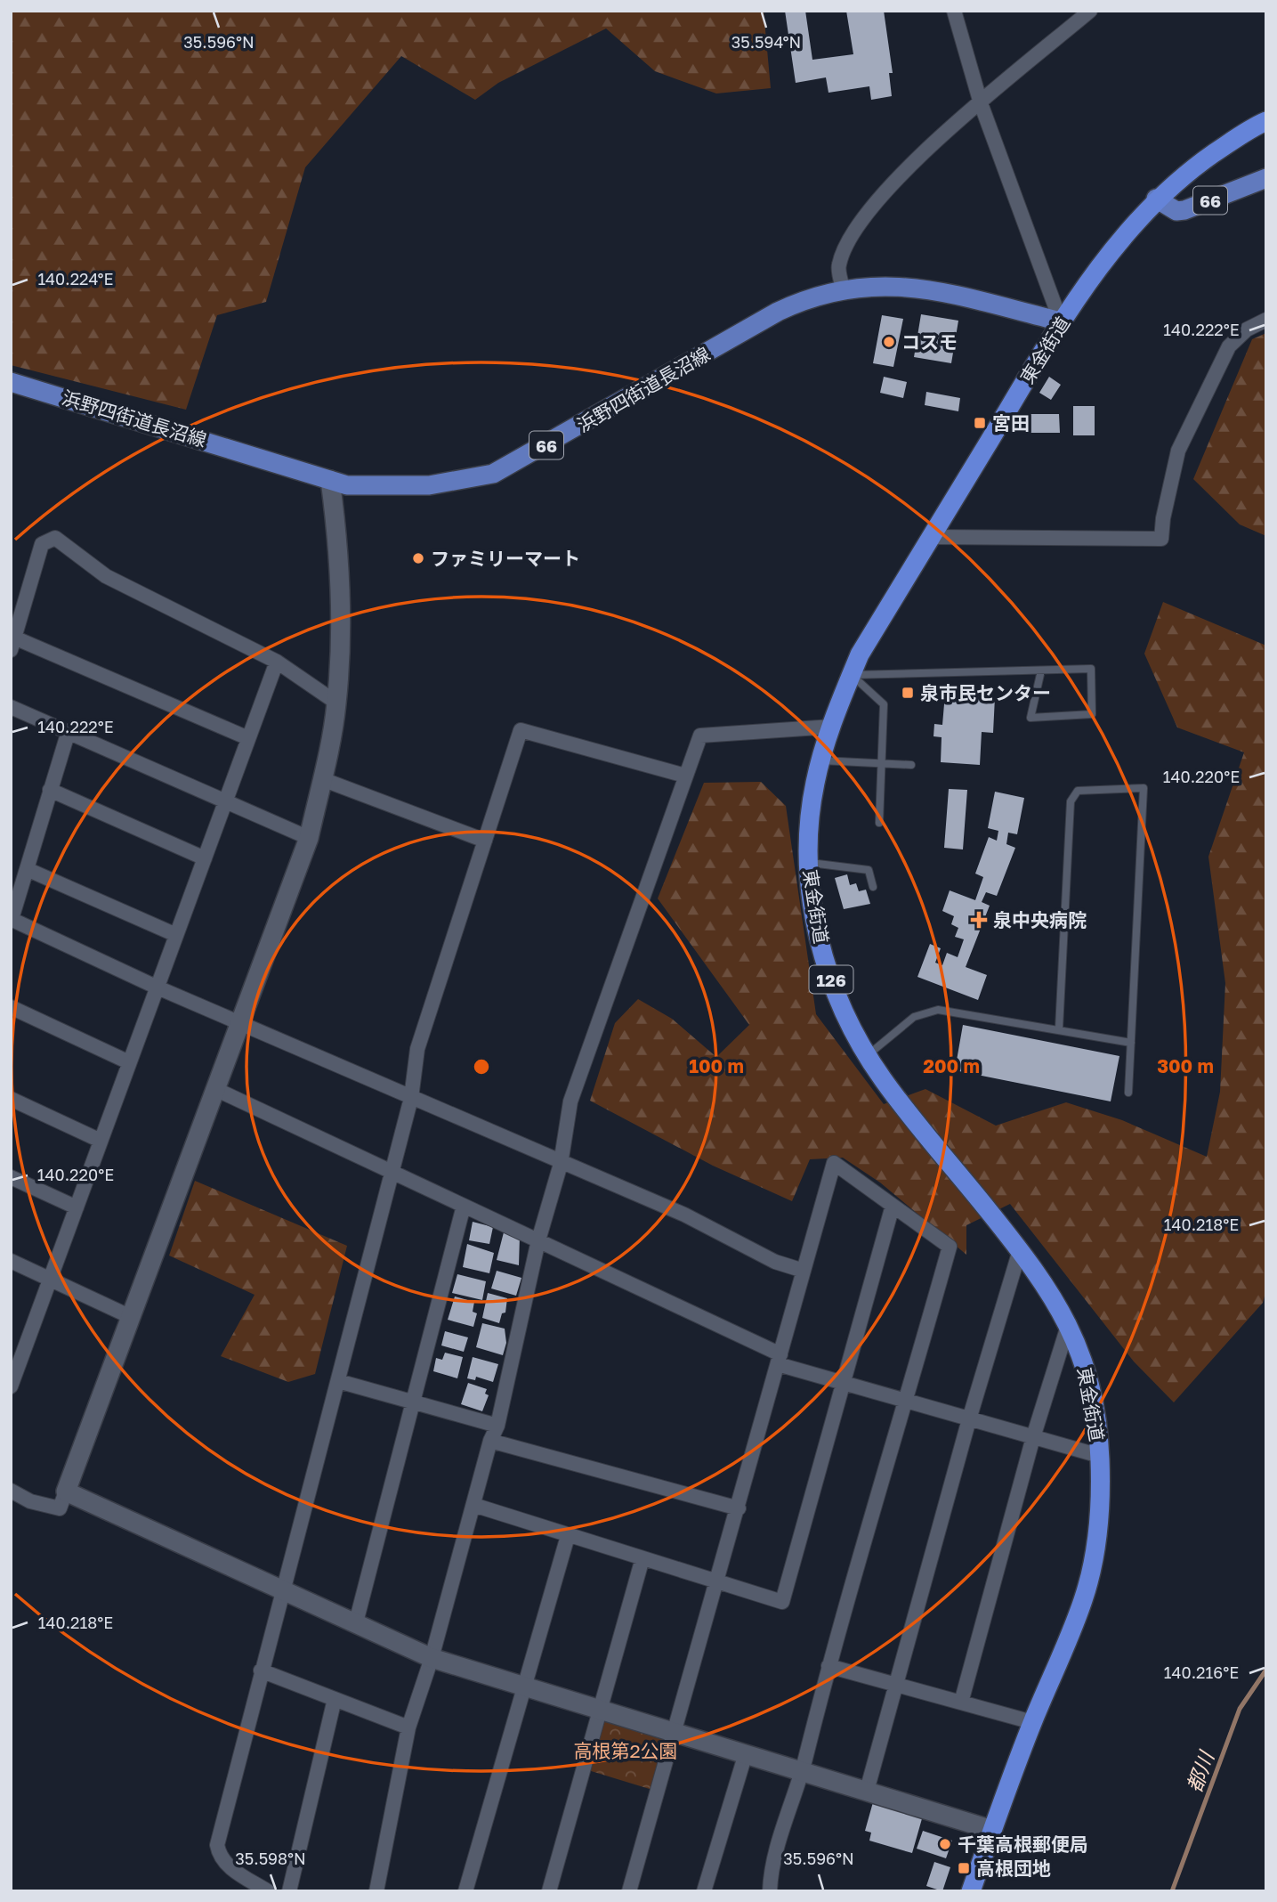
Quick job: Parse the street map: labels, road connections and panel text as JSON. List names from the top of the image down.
{
  "streets": {
    "highway": ["東金街道", "126"],
    "main road": ["66", "浜野四街道長沼線"]
  },
  "crossings": [
    ["66", "東金街道"],
    ["東金街道", "浜野四街道長沼線"]
  ],
  "water": ["都川"],
  "parks": ["高根第2公園"],
  "places": {
    "other": ["コスモ", "ファミリーマート", "千葉高根郵便局"],
    "transit": ["宮田", "泉市民センター", "高根団地"],
    "health": ["泉中央病院"]
  },
  "coordinates": [
    "35.596°N",
    "35.594°N",
    "140.224°E",
    "140.222°E",
    "140.220°E",
    "140.218°E",
    "140.216°E",
    "35.598°N"
  ],
  "rings": ["100 m", "200 m", "300 m"]
}
